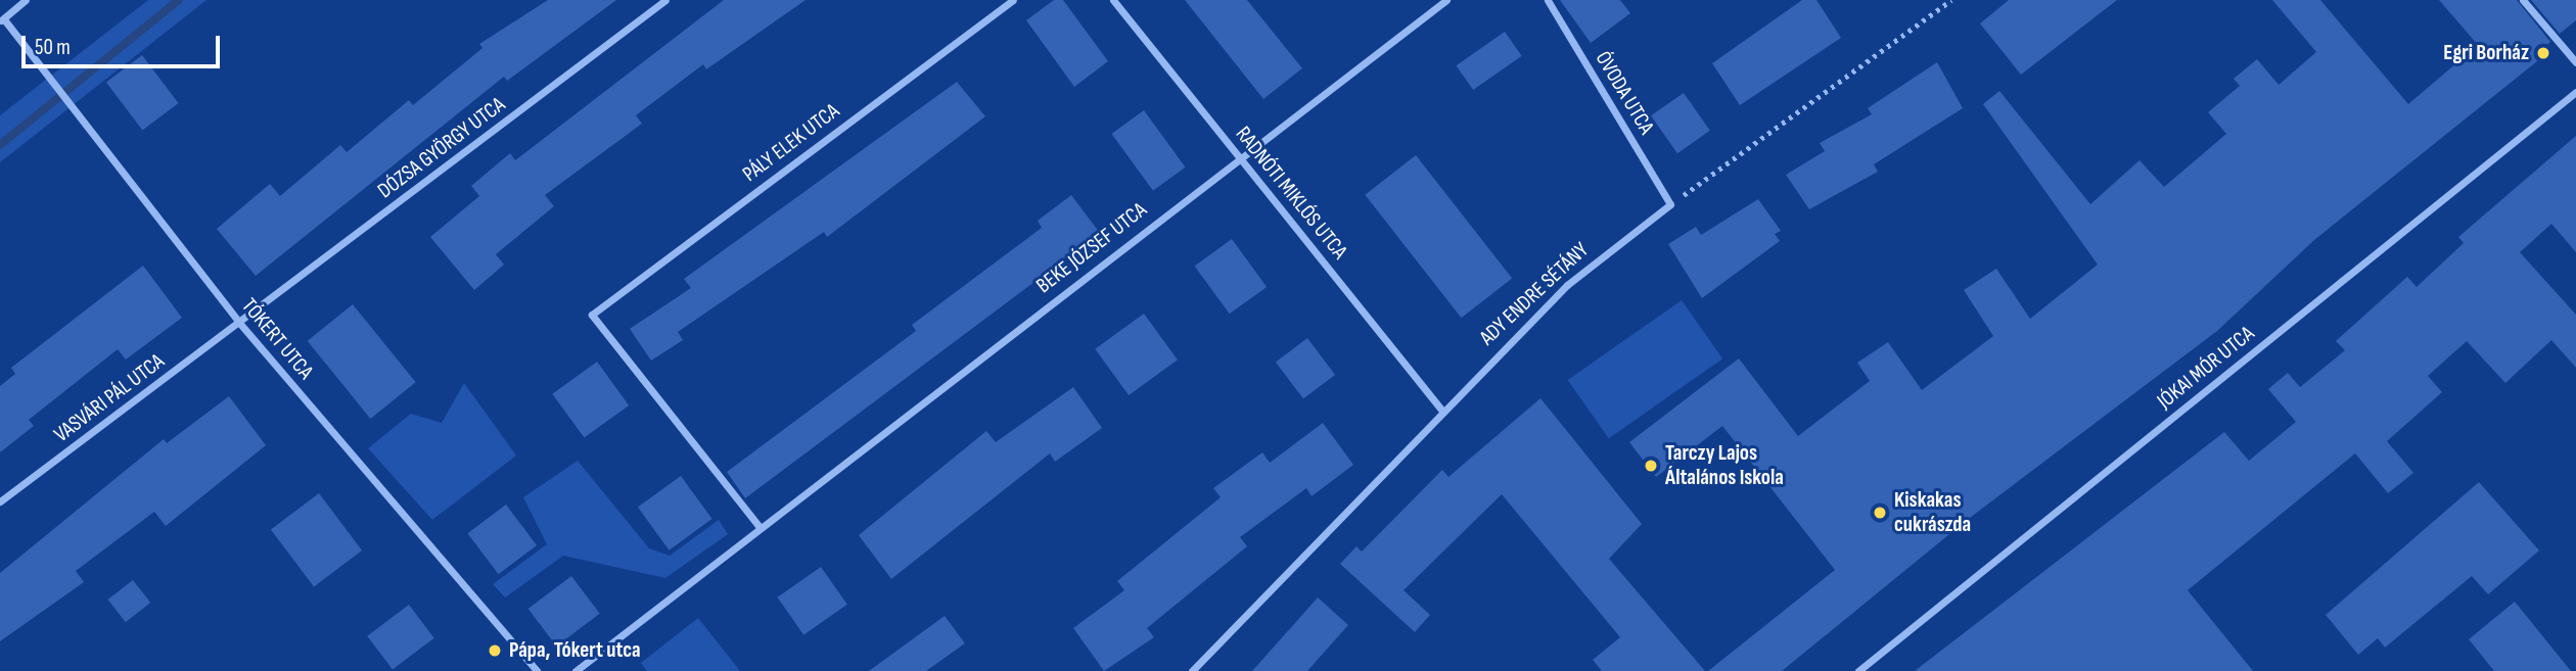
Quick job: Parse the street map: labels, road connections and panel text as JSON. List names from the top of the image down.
{
  "streets": {
    "street": [
      "ÓVODA UTCA",
      "PÁLY ELEK UTCA",
      "DÓZSA GYÖRGY UTCA",
      "RADNÓTI MIKLÓS UTCA",
      "BEKE JÓZSEF UTCA",
      "ADY ENDRE SÉTÁNY",
      "TÓKERT UTCA",
      "JÓKAI MÓR UTCA",
      "VASVÁRI PÁL UTCA"
    ]
  },
  "crossings": [
    ["ÓVODA UTCA", "ADY ENDRE SÉTÁNY"],
    ["PÁLY ELEK UTCA", "BEKE JÓZSEF UTCA"],
    ["DÓZSA GYÖRGY UTCA", "TÓKERT UTCA"],
    ["DÓZSA GYÖRGY UTCA", "VASVÁRI PÁL UTCA"],
    ["RADNÓTI MIKLÓS UTCA", "BEKE JÓZSEF UTCA"],
    ["RADNÓTI MIKLÓS UTCA", "ADY ENDRE SÉTÁNY"],
    ["TÓKERT UTCA", "VASVÁRI PÁL UTCA"]
  ],
  "places": [
    "Egri Borház",
    "Tarczy Lajos Általános Iskola",
    "Kiskakas cukrászda",
    "Pápa, Tókert utca"
  ],
  "scale_bar": "50 m"
}
